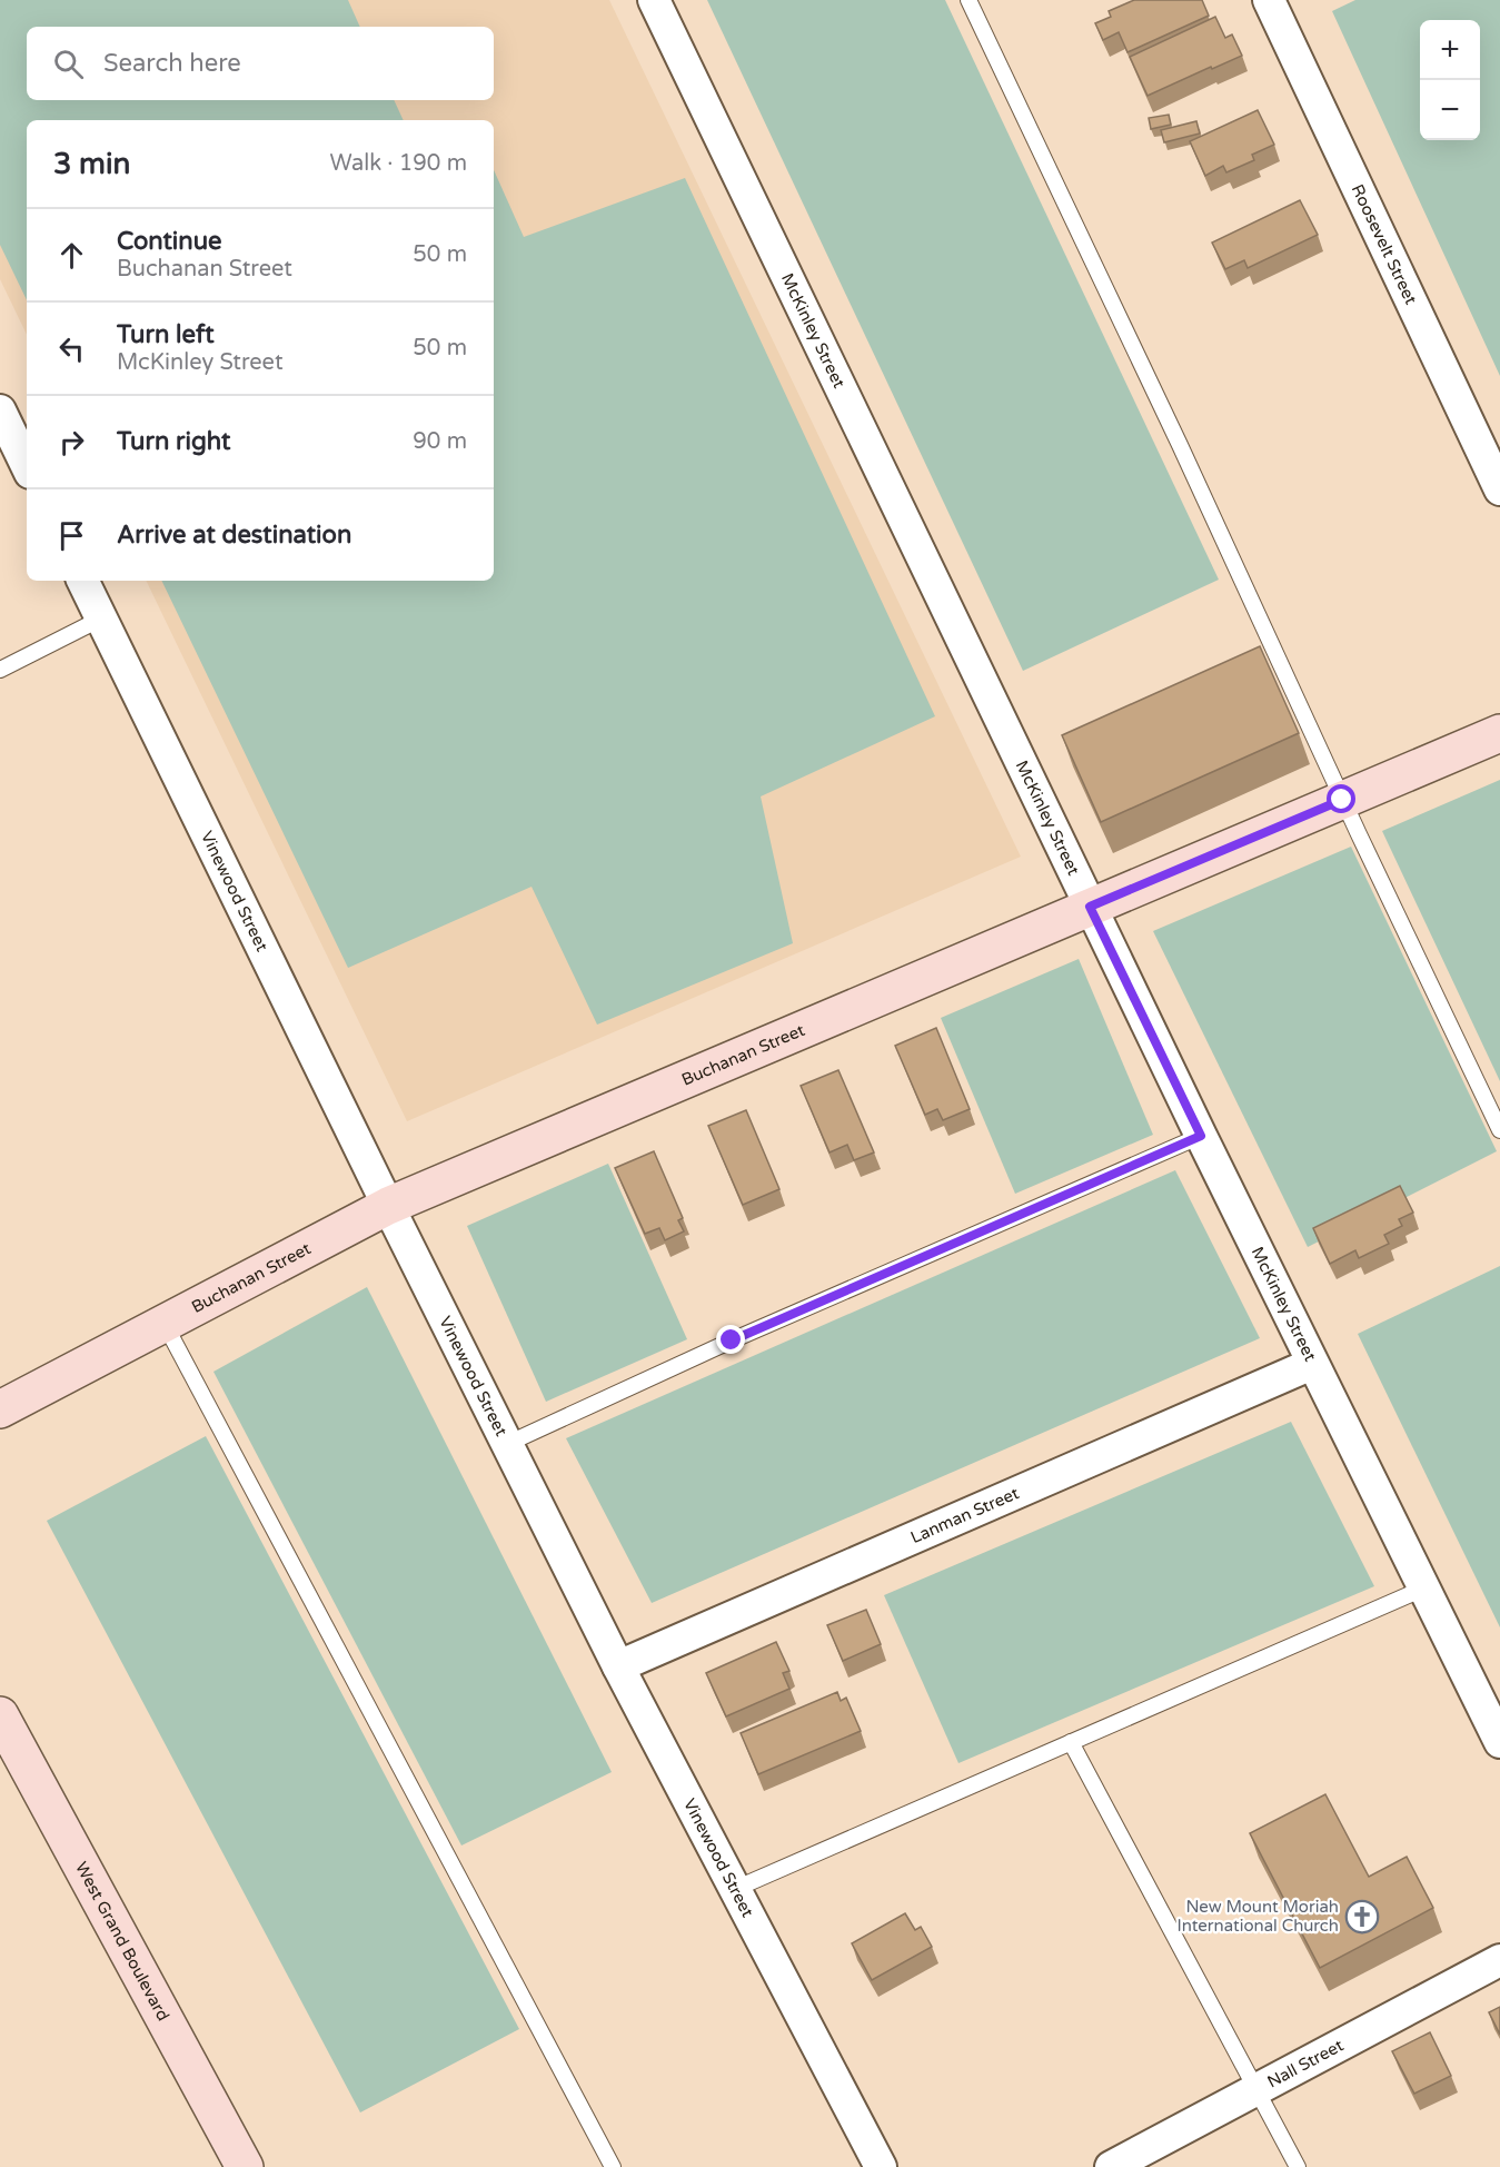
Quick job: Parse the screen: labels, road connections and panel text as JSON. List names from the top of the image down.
{
  "streets": {
    "street": [
      "Roosevelt Street",
      "McKinley Street",
      "Vinewood Street",
      "Buchanan Street",
      "Lanman Street",
      "West Grand Boulevard",
      "Nall Street"
    ]
  },
  "crossings": [
    ["McKinley Street", "Buchanan Street"],
    ["McKinley Street", "Lanman Street"],
    ["Vinewood Street", "Buchanan Street"],
    ["Vinewood Street", "Lanman Street"]
  ],
  "places": {
    "church": ["New Mount Moriah International Church"]
  },
  "page": {
    "map_buttons": ["+", "−"],
    "search": "Search here",
    "heading": ["3 min", "Walk · 190 m"],
    "list": [
      ["Continue", "Buchanan Street", "50 m"],
      ["Turn left", "McKinley Street", "50 m"],
      ["Turn right", "90 m"],
      "Arrive at destination"
    ]
  }
}
